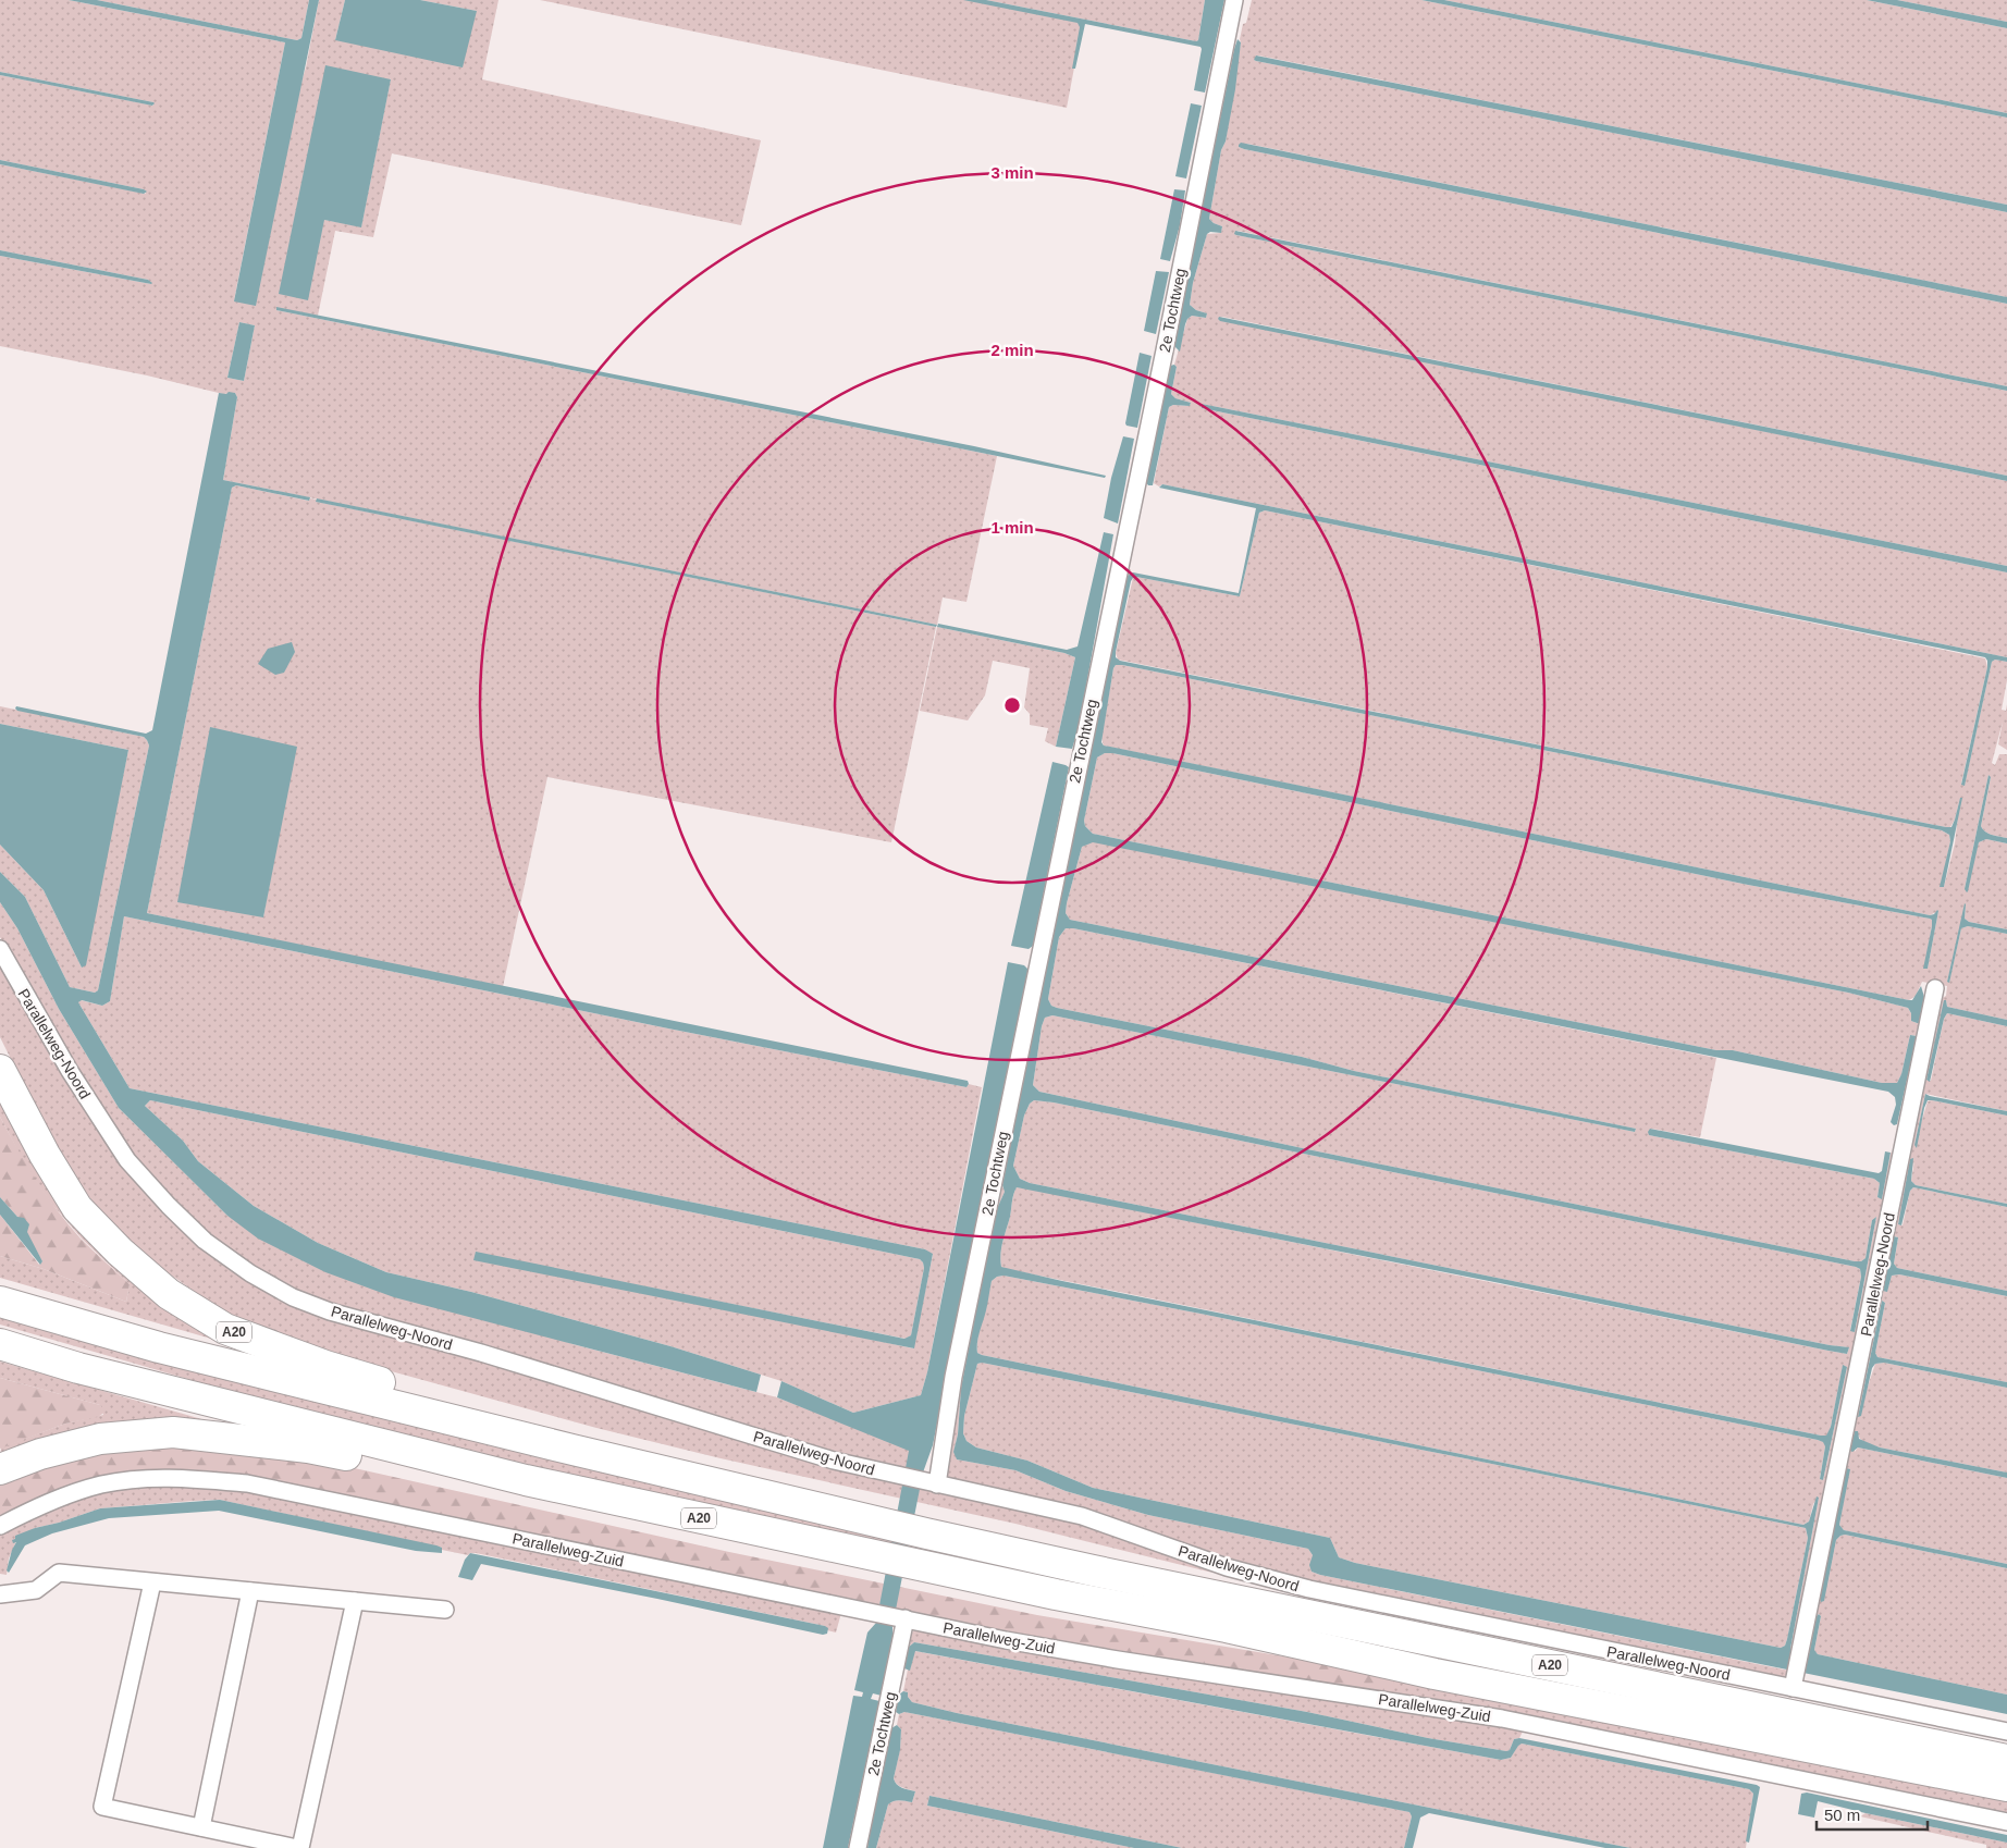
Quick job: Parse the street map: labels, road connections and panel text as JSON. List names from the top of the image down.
{
  "streets": {
    "highway": ["A20"],
    "street": ["2e Tochtweg", "Parallelweg-Noord", "Parallelweg-Zuid"]
  },
  "crossings": [
    ["2e Tochtweg", "Parallelweg-Noord"],
    ["2e Tochtweg", "Parallelweg-Zuid"]
  ],
  "scale_bar": "50 m",
  "rings": ["3 min", "2 min", "1 min"]
}
